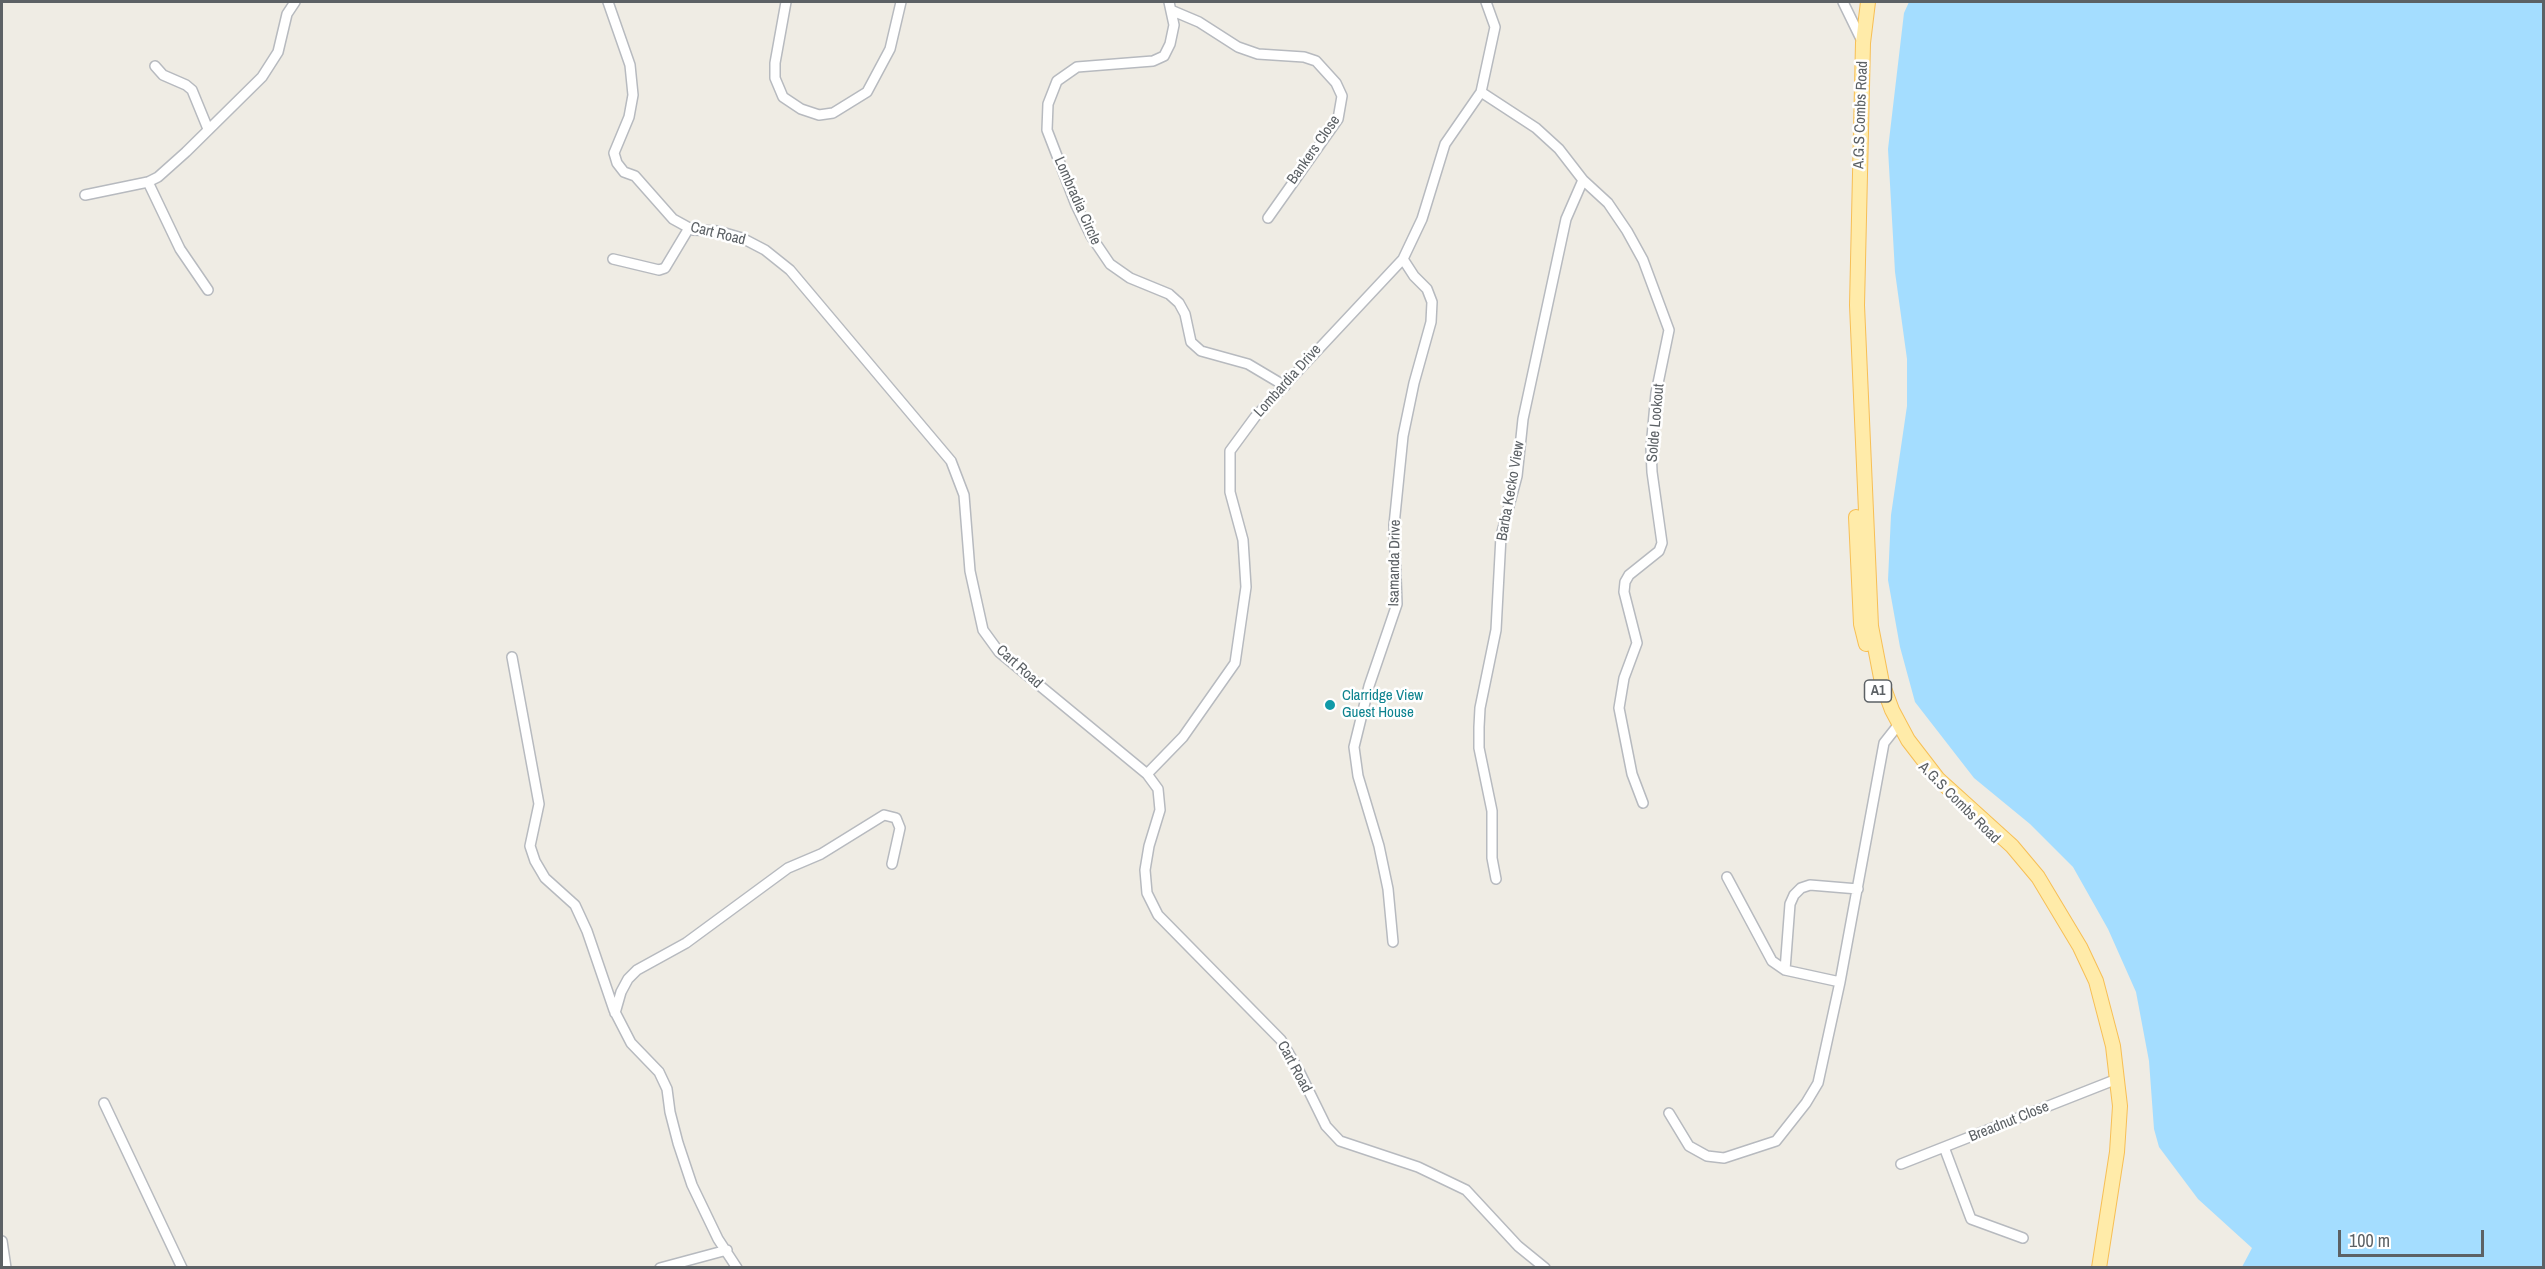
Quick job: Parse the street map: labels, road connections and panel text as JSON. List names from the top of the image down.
{
  "streets": {
    "main road": ["A.G.S Combs Road", "A1"],
    "street": [
      "Bankers Close",
      "Lombradia Circle",
      "Cart Road",
      "Lombardia Drive",
      "Solde Lookout",
      "Barba Kecko View",
      "Isamanda Drive",
      "Breadnut Close"
    ]
  },
  "crossings": [
    ["A.G.S Combs Road", "A1"],
    ["A.G.S Combs Road", "Breadnut Close"],
    ["Bankers Close", "Lombradia Circle"],
    ["Lombradia Circle", "Lombardia Drive"],
    ["Cart Road", "Lombardia Drive"],
    ["Lombardia Drive", "Solde Lookout"],
    ["Lombardia Drive", "Isamanda Drive"],
    ["Solde Lookout", "Barba Kecko View"]
  ],
  "places": ["Clarridge View Guest House"],
  "scale_bar": "100 m"
}
